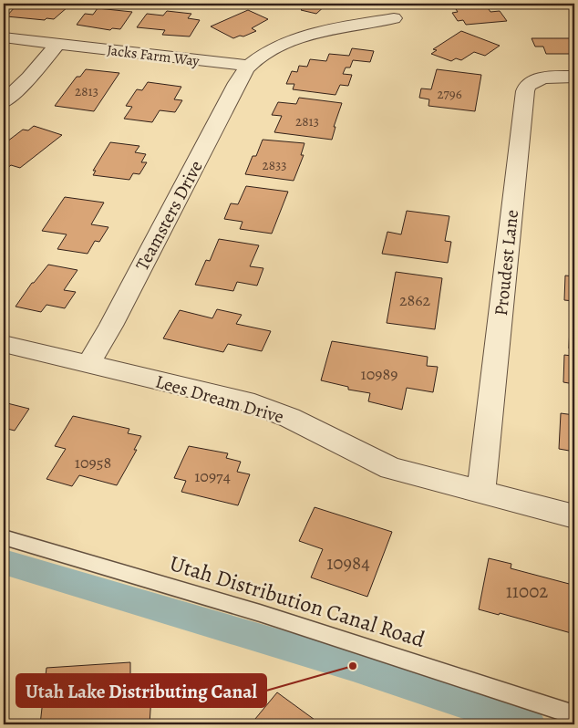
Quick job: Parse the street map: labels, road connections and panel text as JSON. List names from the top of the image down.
{
  "streets": {
    "street": [
      "Jacks Farm Way",
      "Teamsters Drive",
      "Proudest Lane",
      "Lees Dream Drive"
    ],
    "lane": ["Utah Distribution Canal Road"]
  },
  "crossings": [
    ["Jacks Farm Way", "Teamsters Drive"],
    ["Teamsters Drive", "Lees Dream Drive"],
    ["Proudest Lane", "Lees Dream Drive"]
  ],
  "places": ["Utah Lake Distributing Canal"],
  "house_numbers": [
    "2813",
    "2796",
    "2813",
    "2833",
    "2862",
    "10989",
    "10958",
    "10974",
    "10984",
    "11002"
  ]
}
